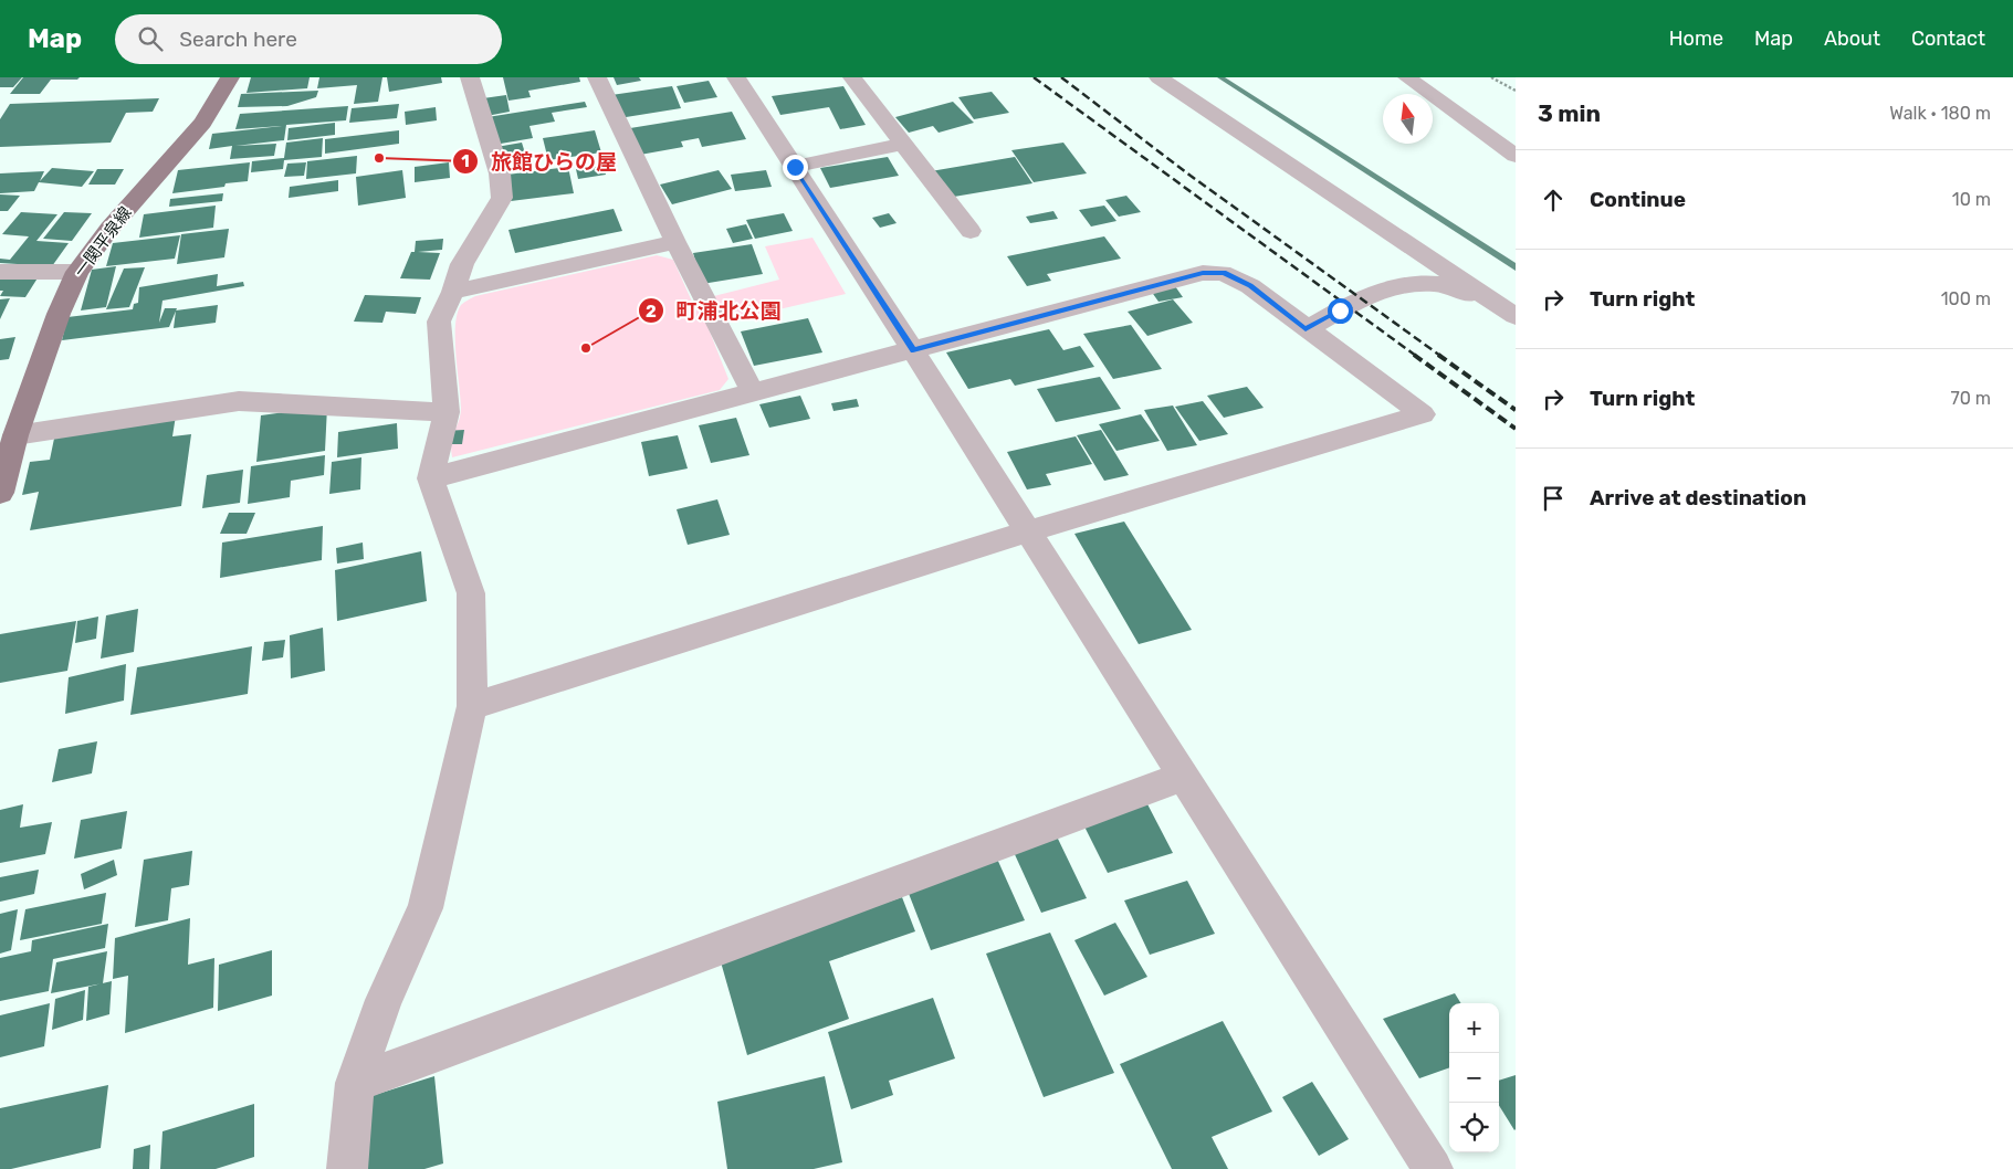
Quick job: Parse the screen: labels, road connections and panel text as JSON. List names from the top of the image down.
{
  "streets": {
    "main road": ["一関平泉線"]
  },
  "places": ["旅館ひらの屋", "町浦北公園"],
  "north": "top",
  "page": {
    "header": "Map",
    "search": "Search here",
    "nav": [
      "Home",
      "Map",
      "About",
      "Contact"
    ],
    "heading": ["3 min", "Walk · 180 m"],
    "list": [
      ["Continue", "10 m"],
      ["Turn right", "100 m"],
      ["Turn right", "70 m"],
      "Arrive at destination"
    ],
    "map_buttons": ["+", "−"]
  }
}
